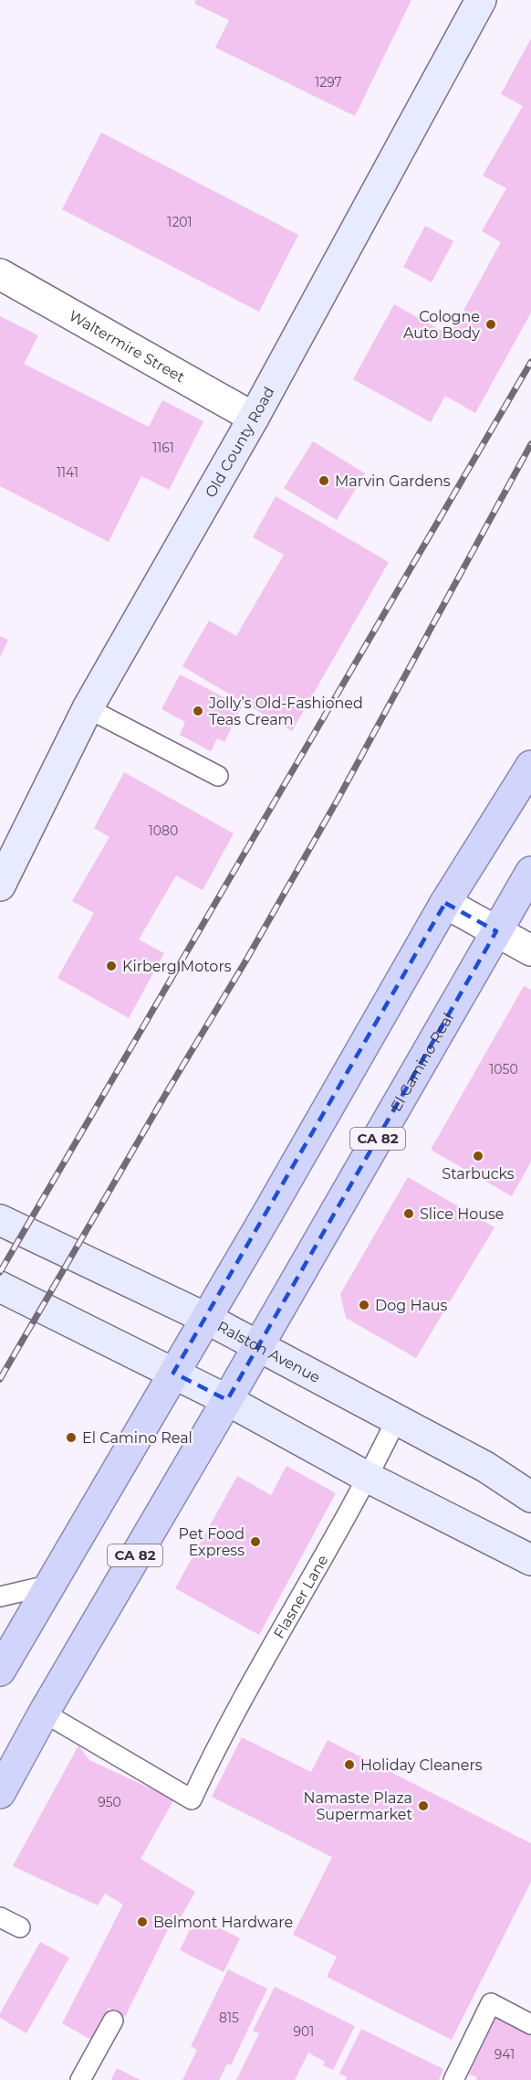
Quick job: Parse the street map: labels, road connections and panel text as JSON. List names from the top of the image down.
{
  "streets": {
    "main road": [
      "Old County Road",
      "El Camino Real",
      "CA 82",
      "Ralston Avenue"
    ],
    "street": ["Waltermire Street"],
    "lane": ["Flasner Lane"]
  },
  "crossings": [
    ["Waltermire Street", "Old County Road"],
    ["El Camino Real", "Ralston Avenue"],
    ["El Camino Real", "Flasner Lane"],
    ["Ralston Avenue", "Flasner Lane"]
  ],
  "places": [
    "Cologne Auto Body",
    "Marvin Gardens",
    "Jolly’s Old-Fashioned Teas Cream",
    "Kirberg Motors",
    "Starbucks",
    "Slice House",
    "Dog Haus",
    "El Camino Real",
    "Pet Food Express",
    "Holiday Cleaners",
    "Namaste Plaza Supermarket",
    "Belmont Hardware"
  ],
  "house_numbers": [
    "1297",
    "1201",
    "1161",
    "1141",
    "1080",
    "1050",
    "950",
    "815",
    "901",
    "941"
  ]
}
